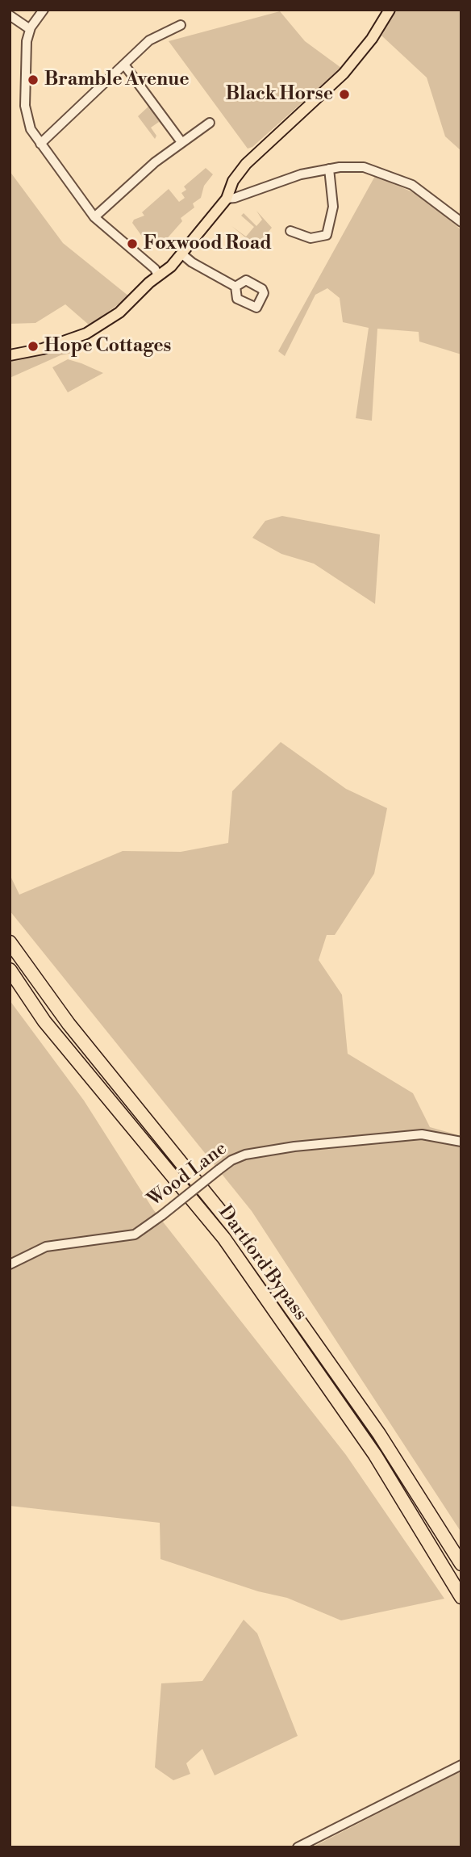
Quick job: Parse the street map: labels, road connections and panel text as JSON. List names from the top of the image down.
{
  "streets": {
    "highway": ["Dartford Bypass"],
    "street": ["Wood Lane"]
  },
  "places": [
    "Bramble Avenue",
    "Black Horse",
    "Foxwood Road",
    "Hope Cottages"
  ]
}
